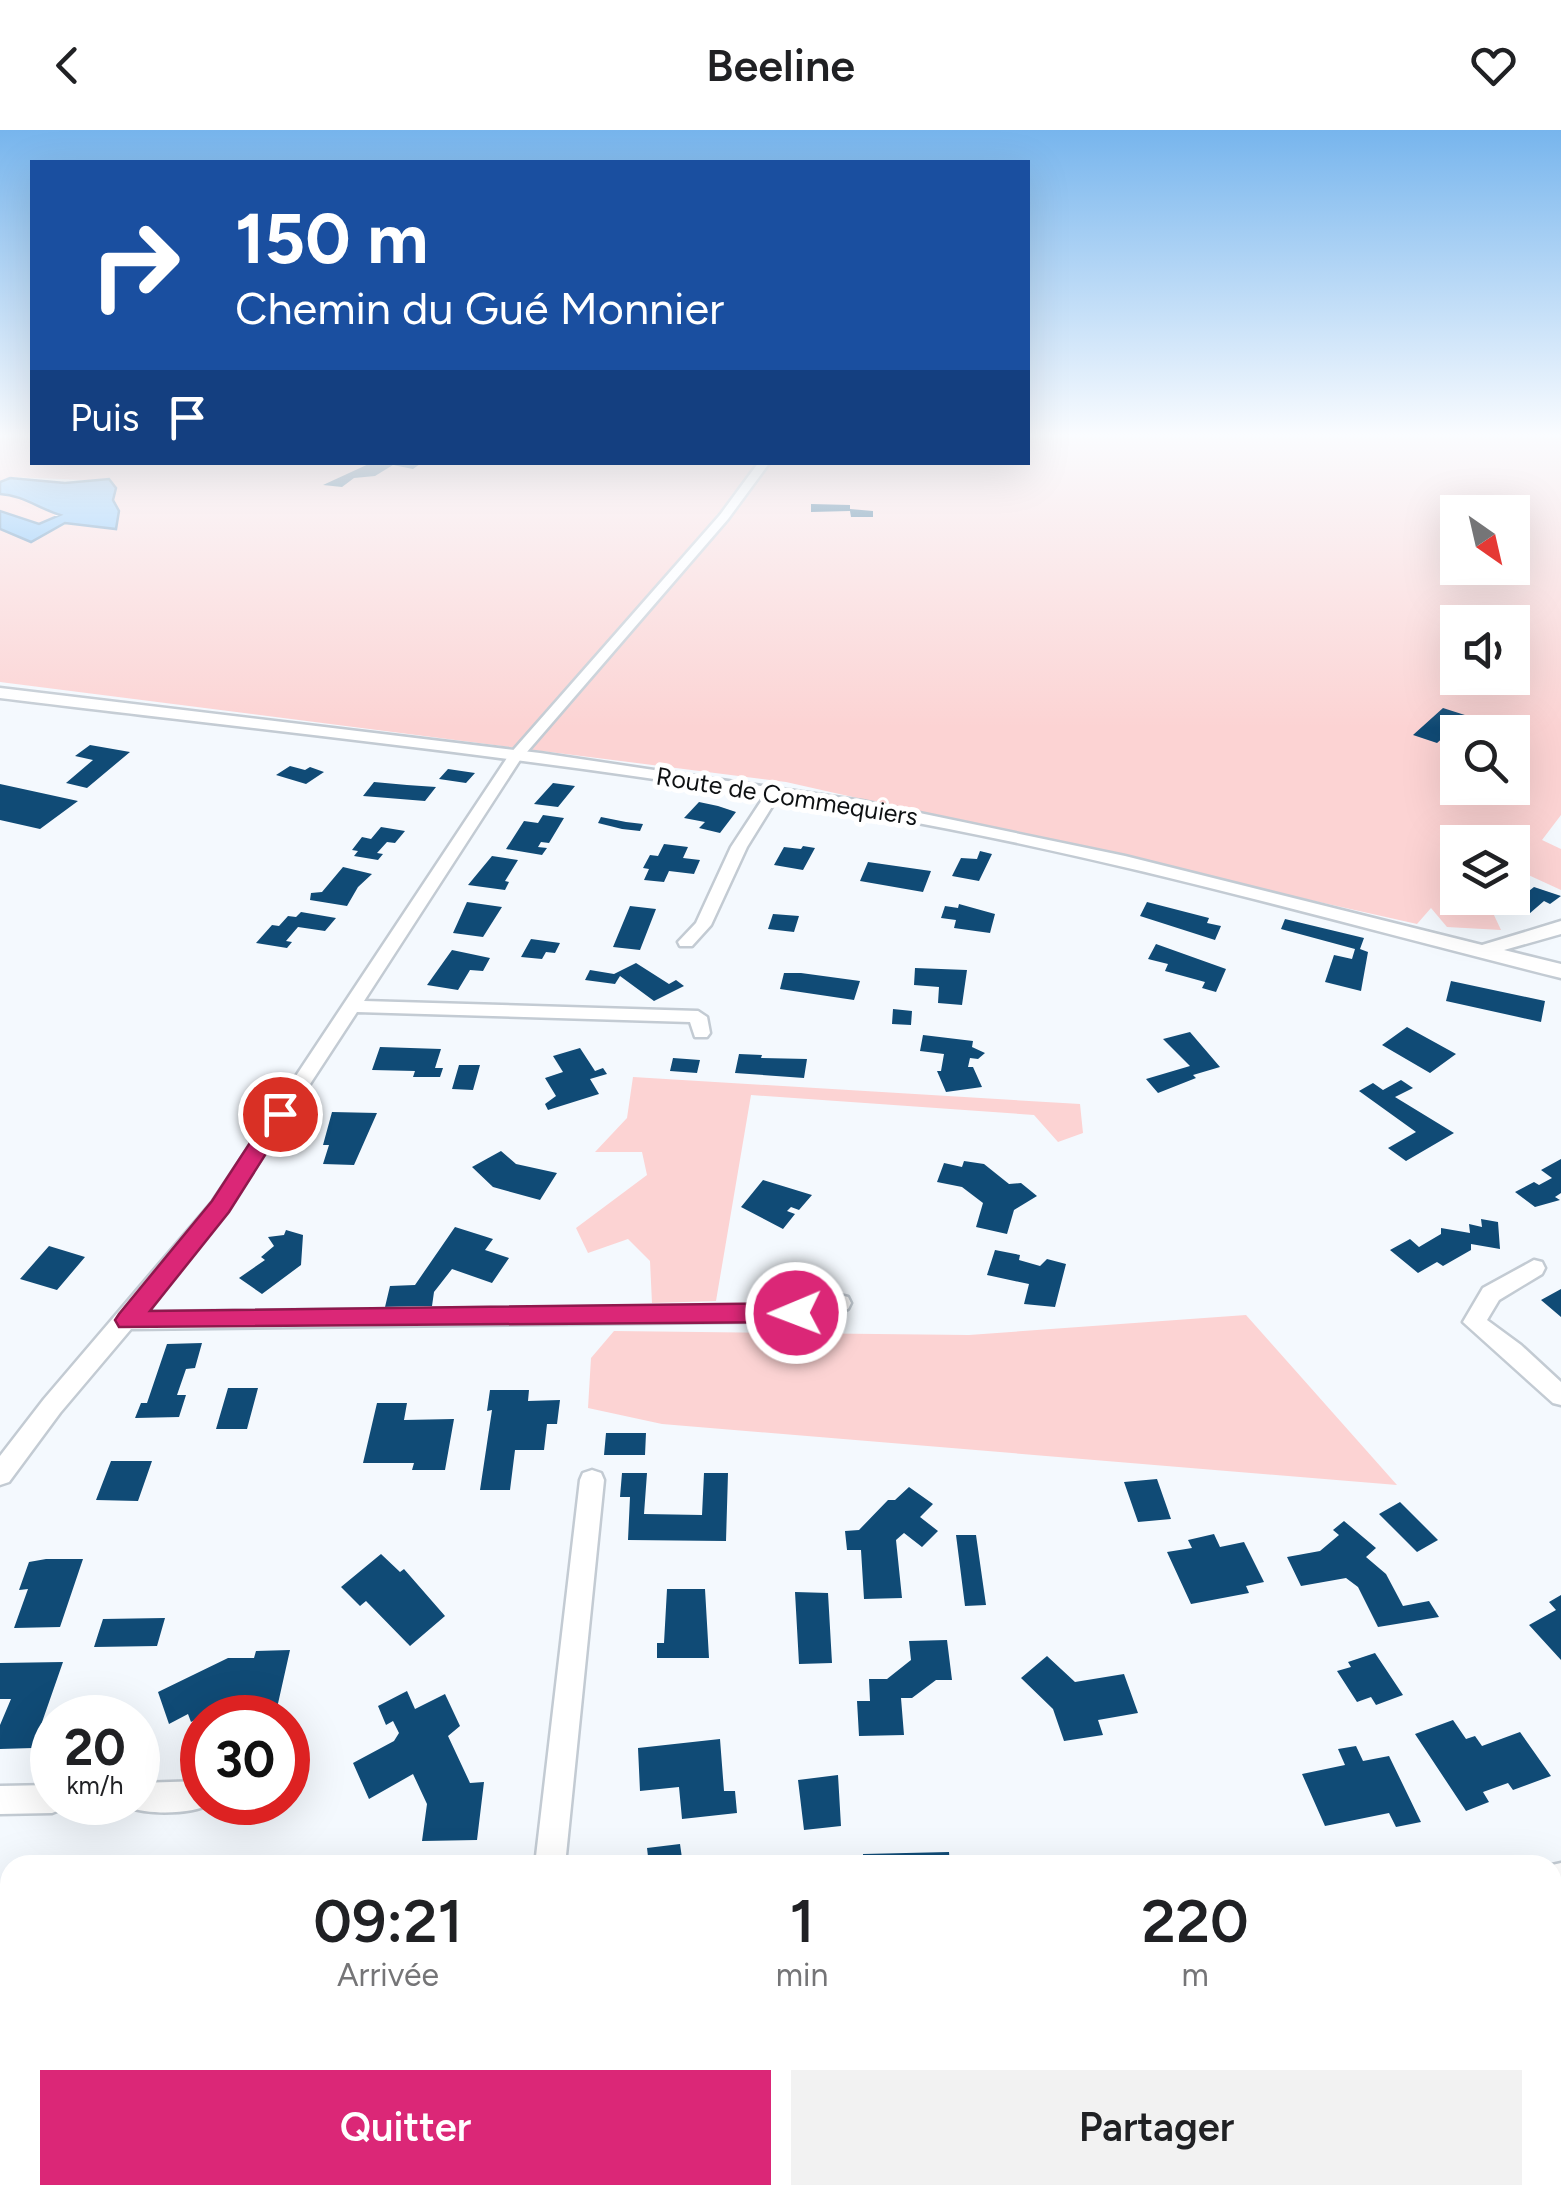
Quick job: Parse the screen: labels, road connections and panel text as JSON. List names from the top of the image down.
{
  "streets": {
    "street": ["Route de Commequiers"]
  },
  "north": "bottom right",
  "page": {
    "header": "Beeline",
    "turn": ["150 m", "Chemin du Gué Monnier"],
    "then": "Puis",
    "speed": "20 km/h",
    "limit": "30",
    "eta": [
      "09:21",
      "Arrivée",
      "1",
      "min",
      "220",
      "m"
    ],
    "buttons": ["Quitter", "Partager"]
  }
}
